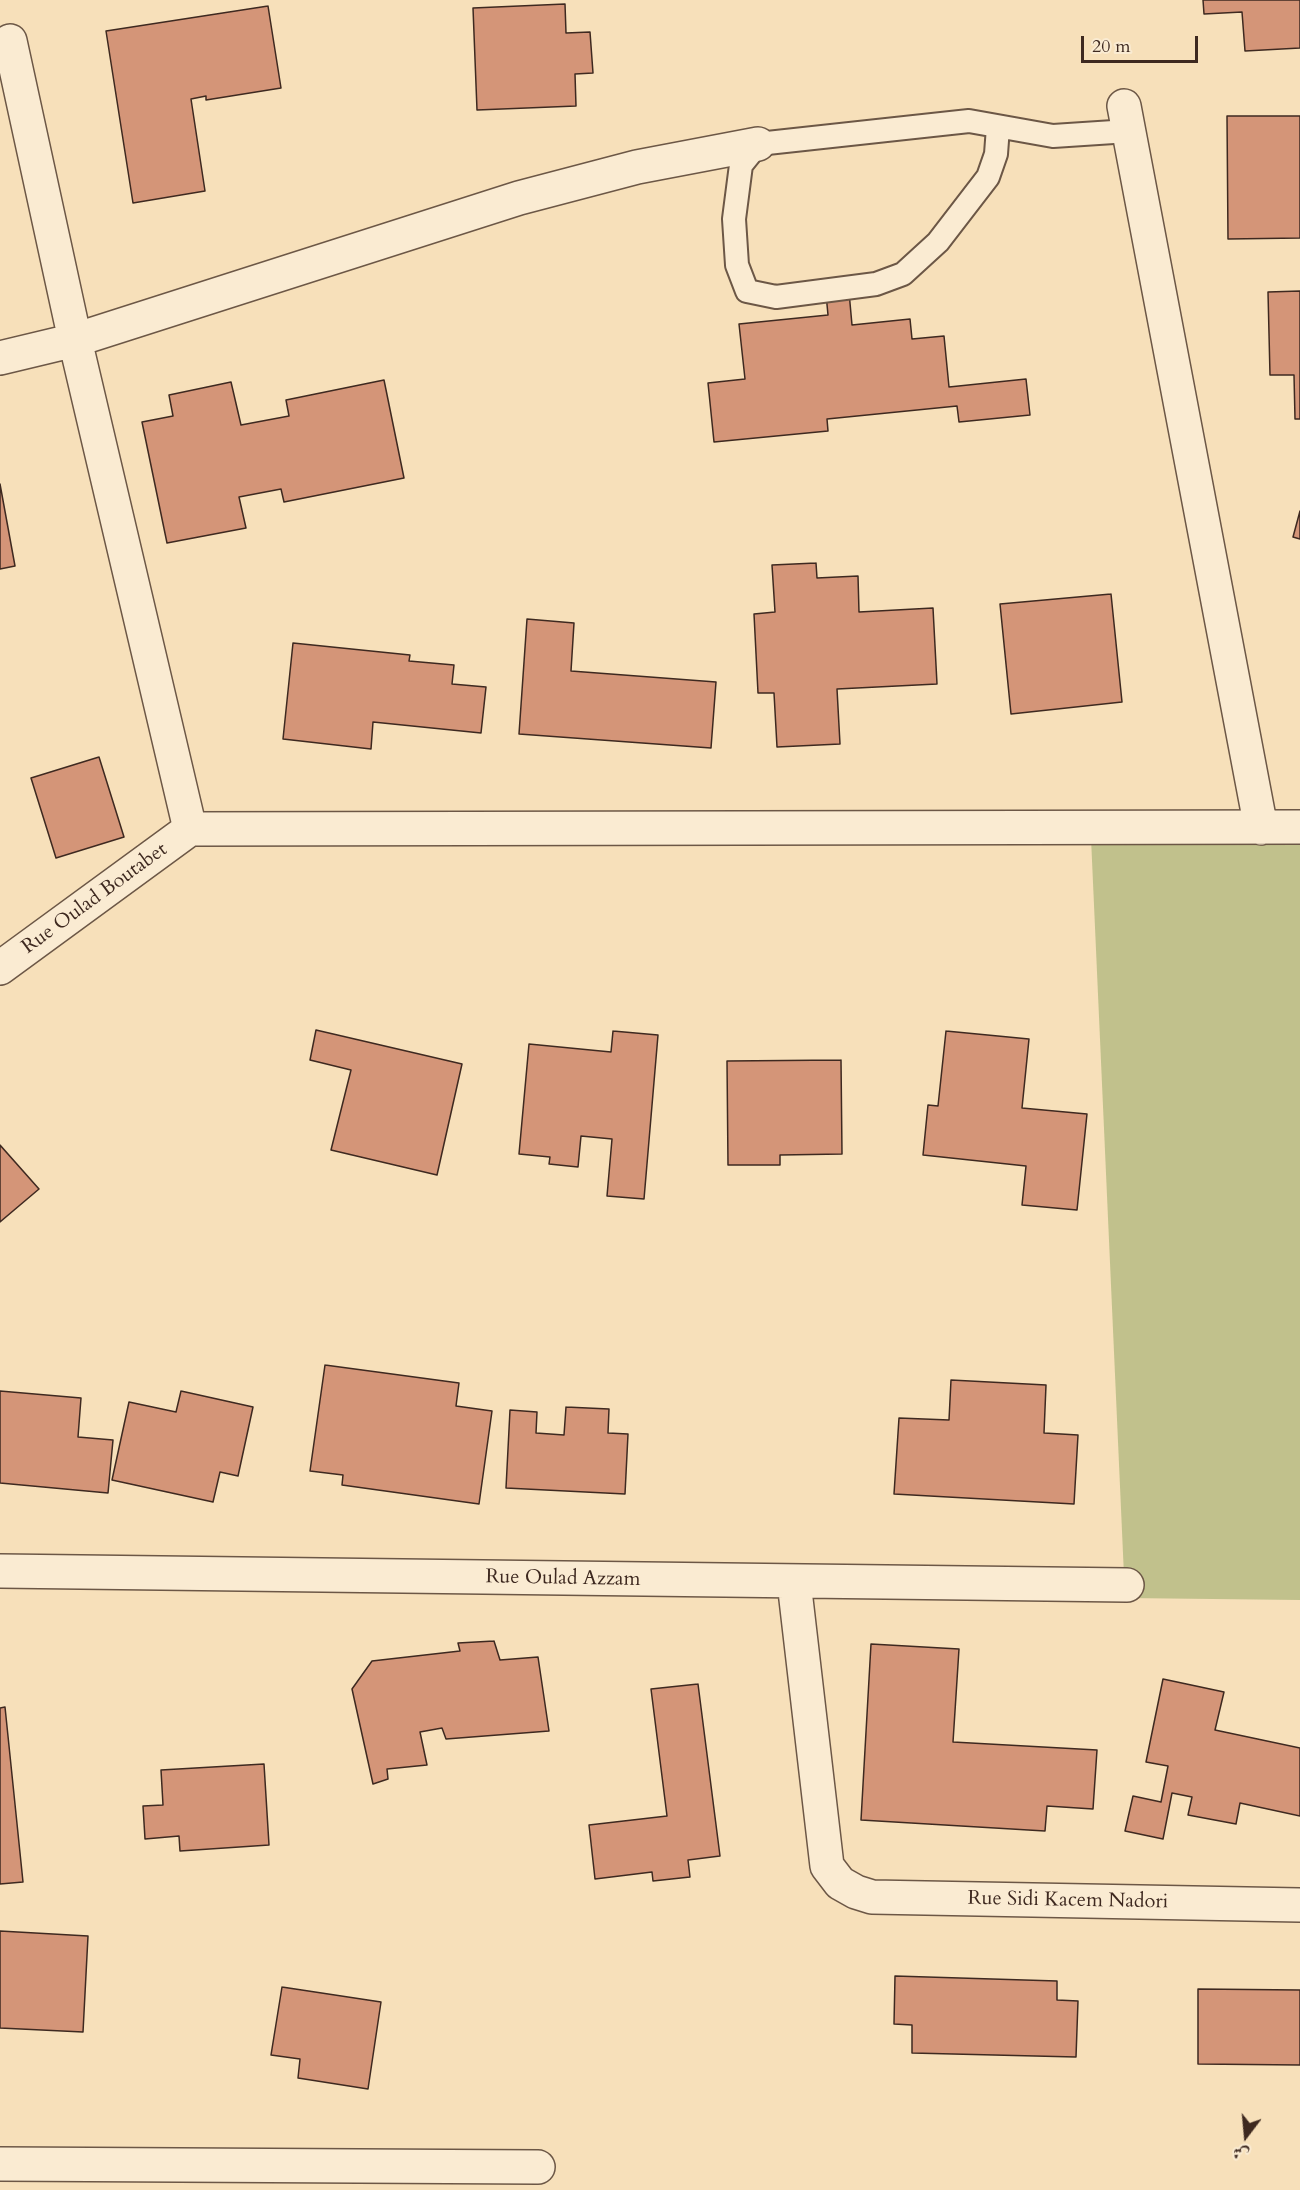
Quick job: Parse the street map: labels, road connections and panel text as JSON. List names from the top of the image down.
{
  "streets": {
    "street": ["Rue Oulad Boutabet", "Rue Oulad Azzam", "Rue Sidi Kacem Nadori"]
  },
  "crossings": [
    ["Rue Oulad Azzam", "Rue Sidi Kacem Nadori"]
  ],
  "scale_bar": "20 m",
  "north": "bottom"
}
